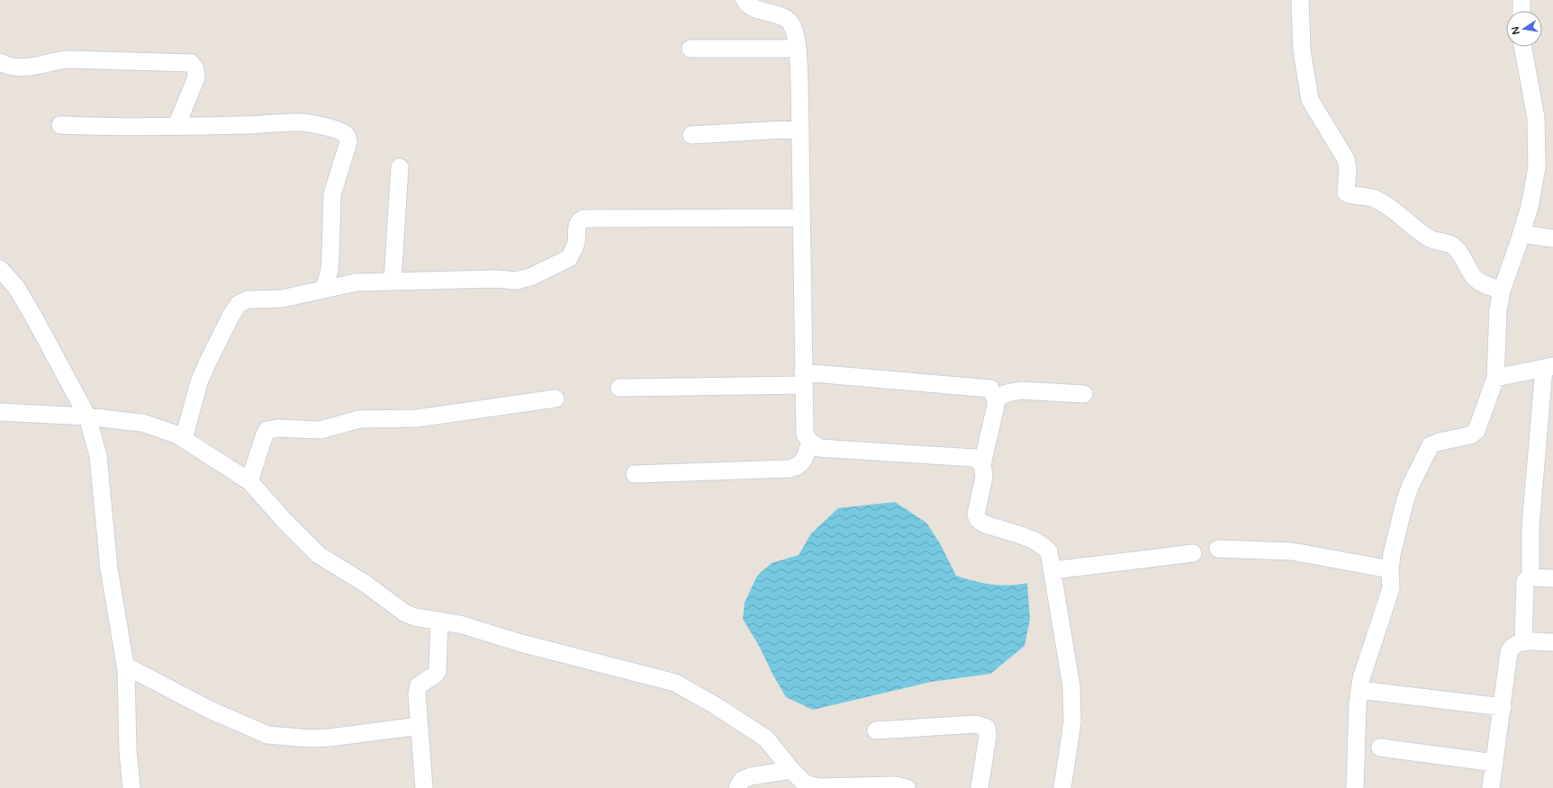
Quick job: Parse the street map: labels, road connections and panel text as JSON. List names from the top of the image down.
{
  "north": "left"
}
